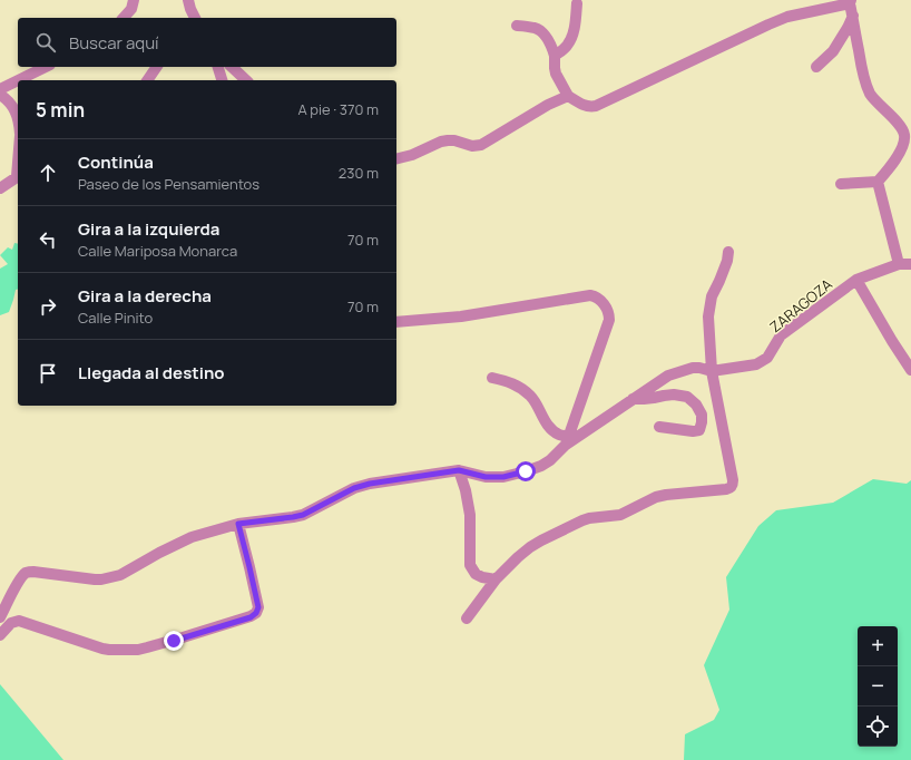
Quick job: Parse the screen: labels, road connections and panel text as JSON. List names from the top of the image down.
{
  "streets": {
    "street": ["ZARAGOZA"]
  },
  "page": {
    "search": "Buscar aquí",
    "heading": ["5 min", "A pie · 370 m"],
    "list": [
      ["Continúa", "Paseo de los Pensamientos", "230 m"],
      ["Gira a la izquierda", "Calle Mariposa Monarca", "70 m"],
      ["Gira a la derecha", "Calle Pinito", "70 m"],
      "Llegada al destino"
    ],
    "map_buttons": ["+", "−"]
  }
}
